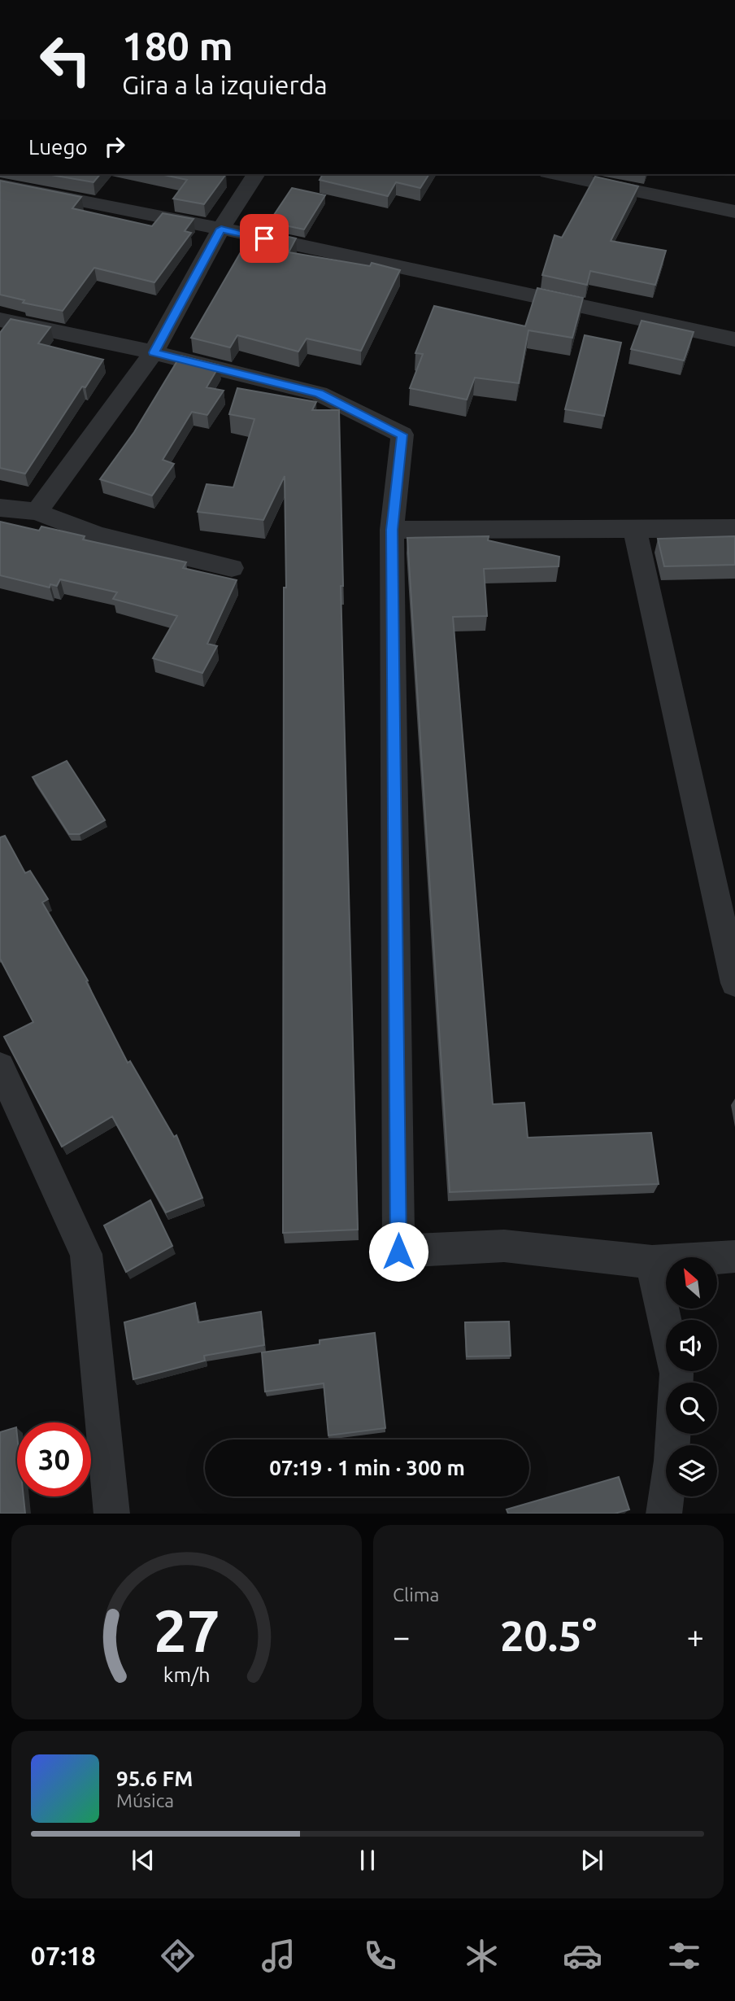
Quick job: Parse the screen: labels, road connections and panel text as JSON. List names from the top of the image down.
{
  "north": "top left",
  "page": {
    "turn": ["180 m", "Gira a la izquierda"],
    "then": "Luego",
    "limit": "30",
    "trip": "07:19 · 1 min · 300 m",
    "tile": "Clima",
    "heat": ["−", "20.5°", "+"],
    "song": ["95.6 FM", "Música"],
    "tabs": "07:18",
    "gauge": ["27", "km/h"]
  }
}
